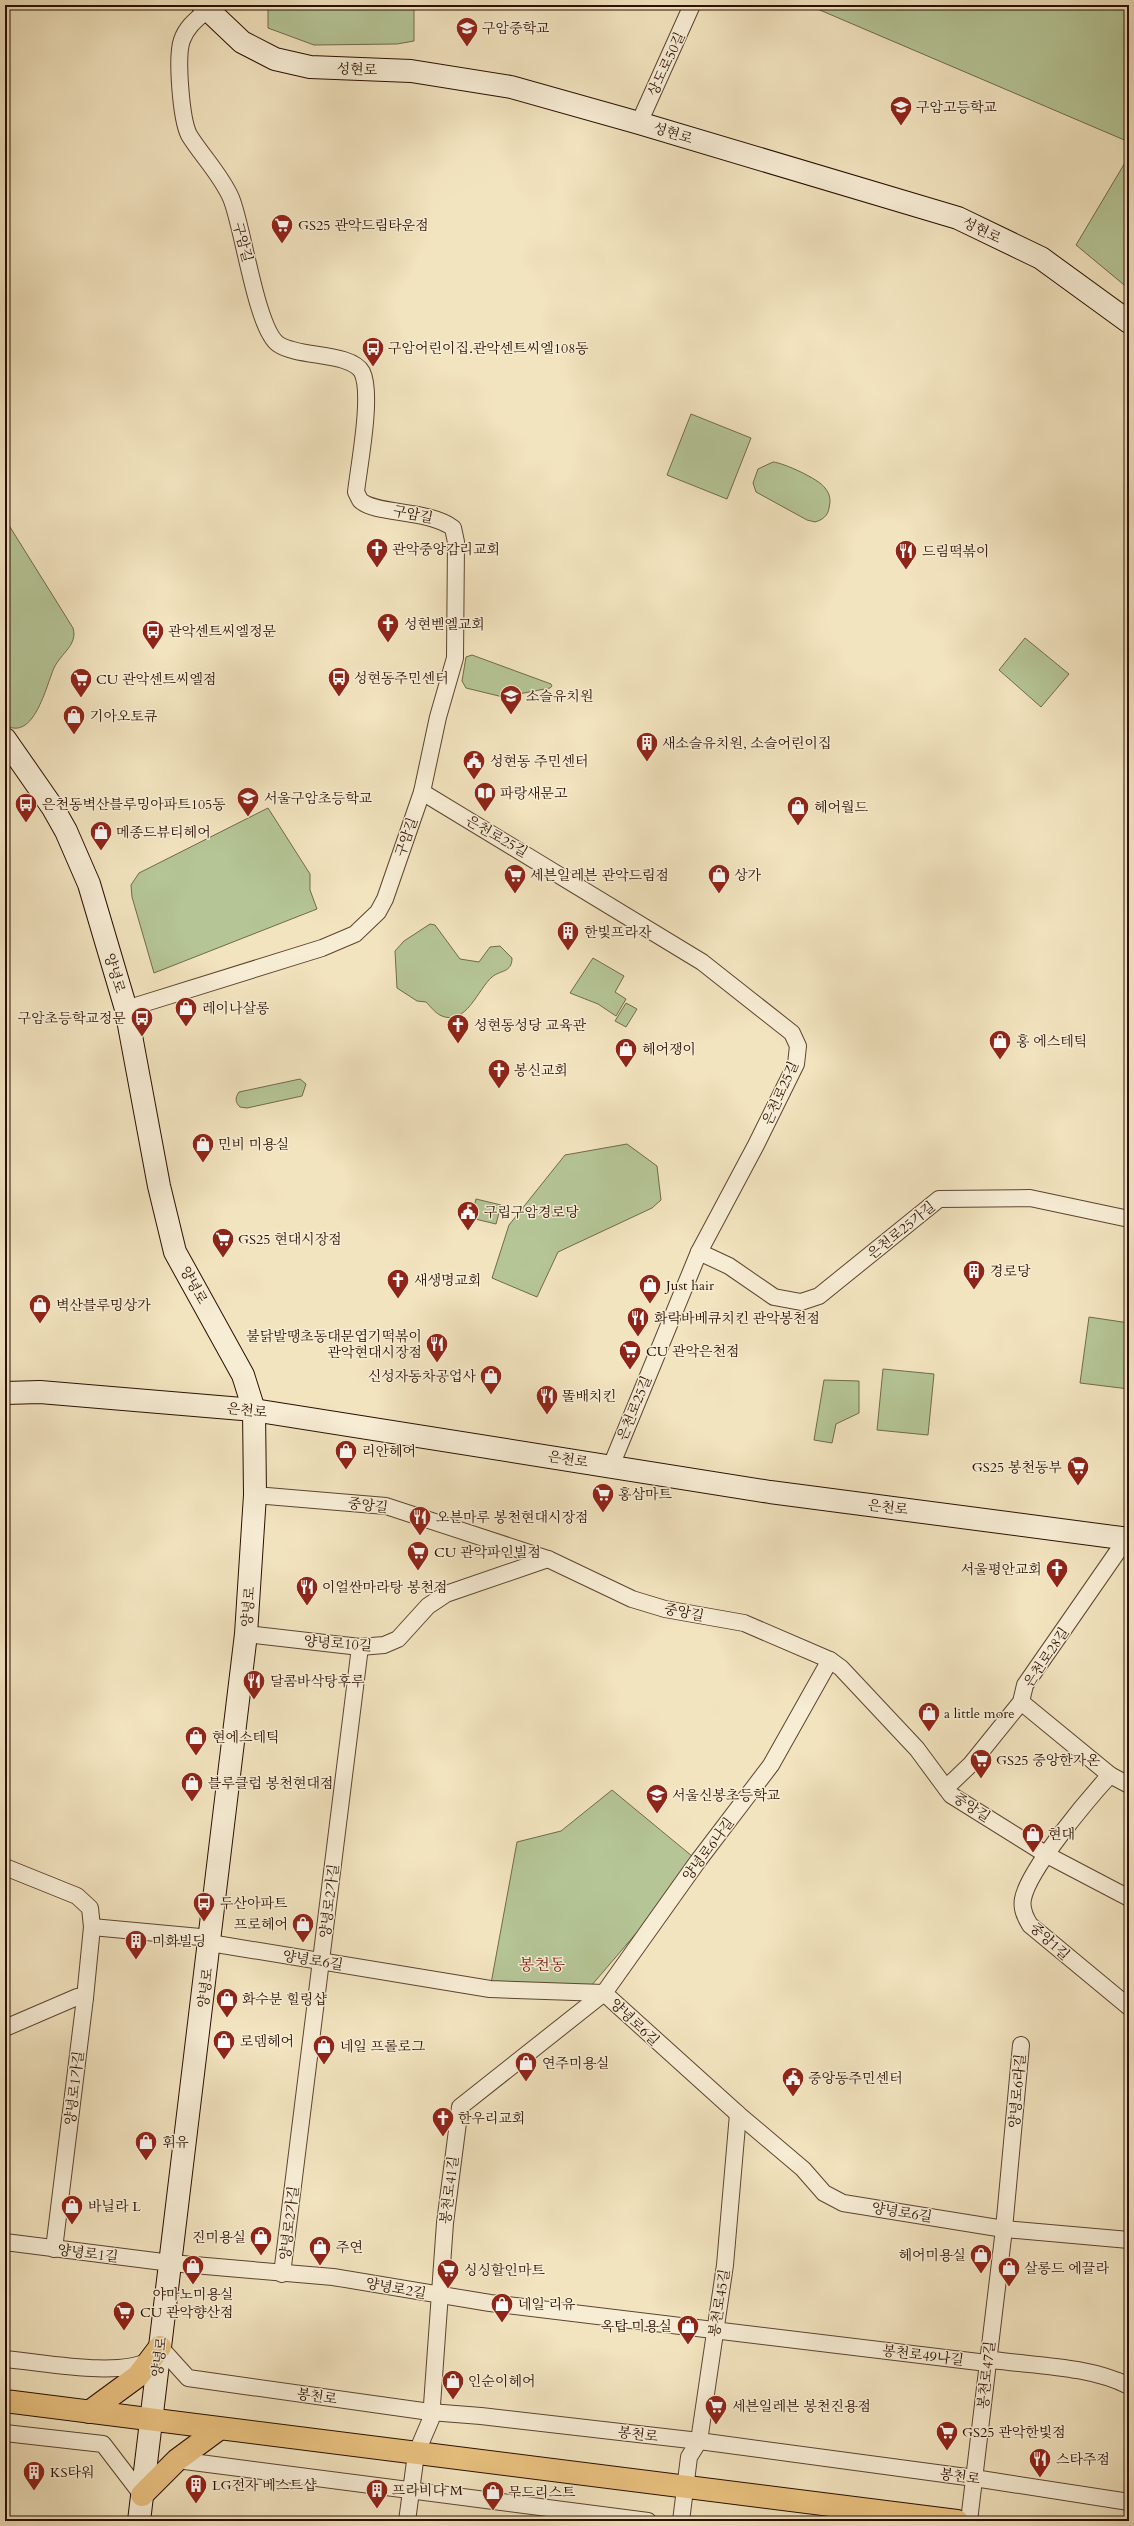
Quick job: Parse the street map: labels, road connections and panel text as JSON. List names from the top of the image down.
{
  "streets": {
    "main road": ["성현로", "양녕로", "은천로"],
    "street": [
      "상도로50길",
      "구암길",
      "은천로25길",
      "은천로25가길",
      "중앙길",
      "양녕로10길",
      "은천로28길",
      "양녕로6나길",
      "양녕로2가길",
      "중앙1길",
      "양녕로6길",
      "양녕로1가길",
      "양녕로6라길",
      "봉천로41길",
      "양녕로1길",
      "양녕로2길",
      "봉천로45길",
      "봉천로49나길",
      "봉천로47길",
      "봉천로"
    ]
  },
  "crossings": [
    ["상도로50길", "성현로"],
    ["성현로", "구암길"],
    ["구암길", "은천로25길"],
    ["구암길", "양녕로"],
    ["은천로25길", "은천로25가길"],
    ["은천로25길", "은천로"],
    ["양녕로", "은천로"],
    ["양녕로", "중앙길"],
    ["양녕로", "양녕로10길"],
    ["양녕로", "양녕로6길"],
    ["양녕로", "양녕로1길"],
    ["양녕로", "양녕로2길"],
    ["양녕로", "봉천로"],
    ["은천로", "은천로28길"],
    ["중앙길", "양녕로10길"],
    ["중앙길", "은천로28길"],
    ["중앙길", "양녕로6나길"],
    ["중앙길", "중앙1길"],
    ["양녕로10길", "양녕로2가길"],
    ["양녕로6나길", "양녕로6길"],
    ["양녕로6나길", "봉천로41길"],
    ["양녕로2가길", "양녕로6길"],
    ["양녕로2가길", "양녕로2길"],
    ["양녕로6길", "양녕로1가길"],
    ["양녕로6길", "양녕로6라길"],
    ["양녕로6길", "봉천로41길"],
    ["양녕로6길", "봉천로45길"],
    ["양녕로6길", "봉천로47길"],
    ["양녕로1가길", "양녕로1길"],
    ["양녕로6라길", "봉천로47길"],
    ["봉천로41길", "양녕로2길"],
    ["봉천로41길", "봉천로"],
    ["양녕로1길", "양녕로2길"],
    ["양녕로2길", "봉천로45길"],
    ["양녕로2길", "봉천로49나길"],
    ["봉천로45길", "봉천로49나길"],
    ["봉천로45길", "봉천로"],
    ["봉천로49나길", "봉천로47길"],
    ["봉천로47길", "봉천로"]
  ],
  "districts": ["봉천동"],
  "places": {
    "school or university": [
      "구암중학교",
      "구암고등학교",
      "소슬유치원",
      "서울구암초등학교",
      "서울신봉초등학교"
    ],
    "supermarket": [
      "GS25 관악드림타운점",
      "CU 관악센트씨엘점",
      "세븐일레븐 관악드림점",
      "GS25 현대시장점",
      "CU 관악은천점",
      "GS25 봉천동부",
      "홍삼마트",
      "CU 관악파인빌점",
      "GS25 중앙한가온",
      "싱싱할인마트",
      "CU 관악향산점",
      "세븐일레븐 봉천진용점",
      "GS25 관악한빛점"
    ],
    "bus stop": [
      "구암어린이집.관악센트씨엘108동",
      "관악센트씨엘정문",
      "성현동주민센터",
      "은천동벽산블루밍아파트105동",
      "구암초등학교정문",
      "두산아파트"
    ],
    "church": [
      "관악중앙감리교회",
      "성현벧엘교회",
      "성현동성당 교육관",
      "봉신교회",
      "새생명교회",
      "서울평안교회",
      "한우리교회"
    ],
    "restaurant": [
      "드림떡볶이",
      "화락바베큐치킨 관악봉천점",
      "불닭발땡초동대문엽기떡볶이 관악현대시장점",
      "똘배치킨",
      "오븐마루 봉천현대시장점",
      "이얼싼마라탕 봉천점",
      "달콤바삭탕후루",
      "스타주점"
    ],
    "shop": [
      "기아오토큐",
      "헤어월드",
      "메종드뷰티헤어",
      "상가",
      "레이나살롱",
      "홍 에스테틱",
      "헤어쟁이",
      "민비 미용실",
      "Just hair",
      "벽산블루밍상가",
      "신성자동차공업사",
      "리안헤어",
      "a little more",
      "현에스테틱",
      "블루클럽 봉천현대점",
      "현대",
      "프로헤어",
      "화수분 힐링샵",
      "로뎀헤어",
      "네일 프롤로그",
      "연주미용실",
      "휘유",
      "바닐라 L",
      "진미용실",
      "주연",
      "헤어미용실",
      "야마노미용실",
      "살롱드 에끌라",
      "네일 리유",
      "옥탑 미용실",
      "인순이헤어",
      "무드리스트"
    ],
    "building": [
      "새소슬유치원, 소슬어린이집",
      "한빛프라자",
      "경로당",
      "미화빌딩",
      "KS타워",
      "LG전자 베스트샵",
      "프라비다 M"
    ],
    "public building": ["성현동 주민센터", "구립구암경로당", "중앙동주민센터"],
    "library": ["파랑새문고"]
  }
}
